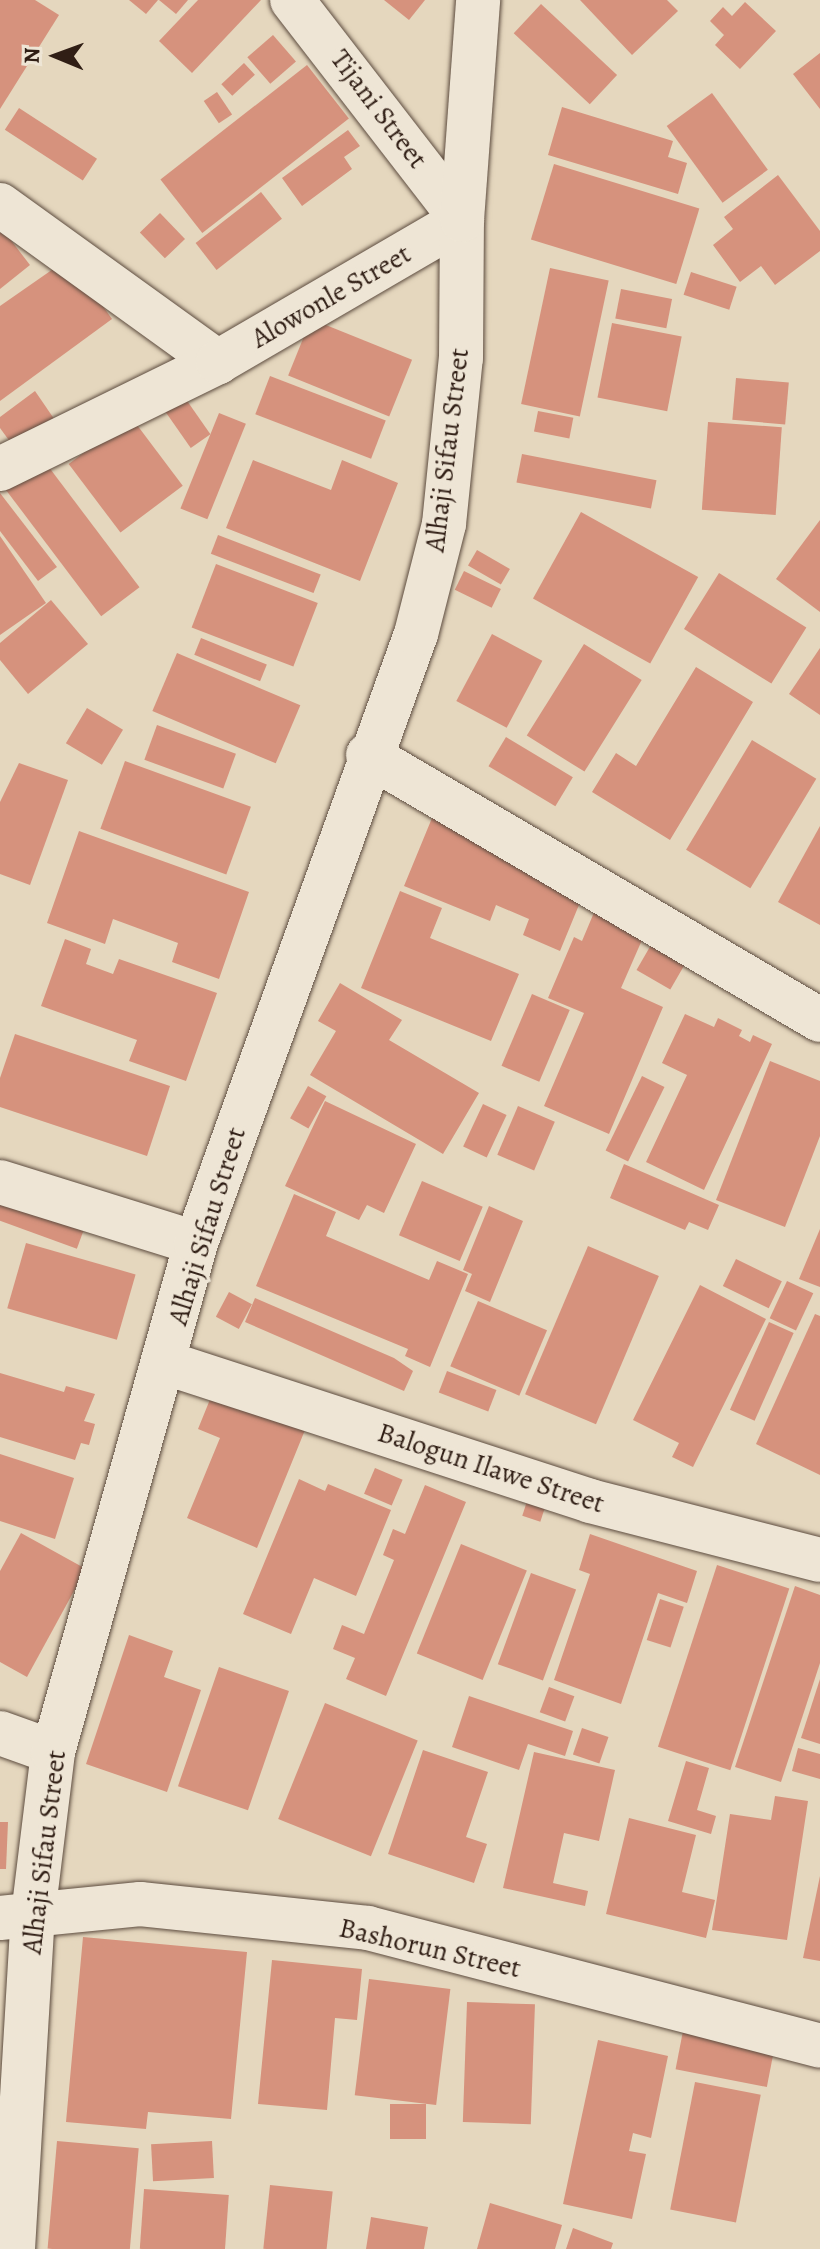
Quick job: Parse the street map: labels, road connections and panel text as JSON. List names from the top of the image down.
{
  "streets": {
    "street": [
      "Tijani Street",
      "Alowonle Street",
      "Alhaji Sifau Street",
      "Balogun Ilawe Street",
      "Bashorun Street"
    ]
  },
  "crossings": [
    ["Tijani Street", "Alowonle Street"],
    ["Tijani Street", "Alhaji Sifau Street"],
    ["Alowonle Street", "Alhaji Sifau Street"],
    ["Alhaji Sifau Street", "Balogun Ilawe Street"],
    ["Alhaji Sifau Street", "Bashorun Street"]
  ],
  "north": "left"
}
